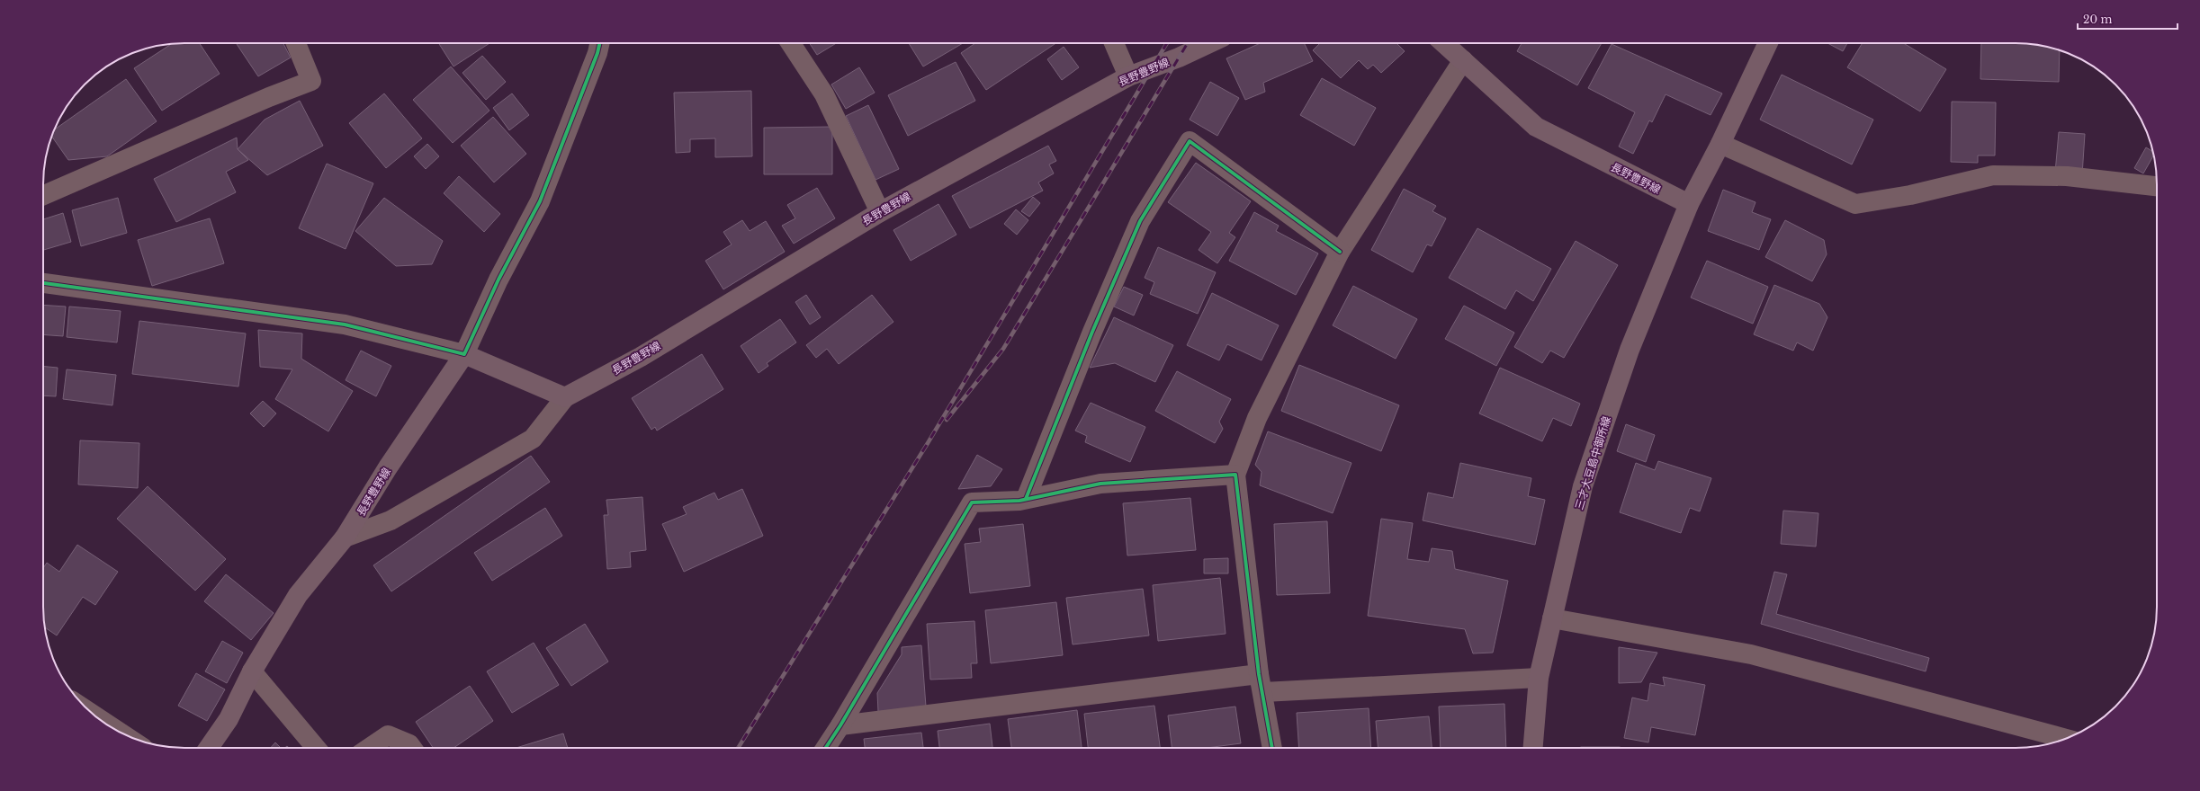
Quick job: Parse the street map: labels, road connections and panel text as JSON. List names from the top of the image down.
{
  "streets": {
    "main road": ["長野豊野線", "三才大豆島中御所線"]
  },
  "crossings": [
    ["長野豊野線", "三才大豆島中御所線"]
  ],
  "scale_bar": "20 m"
}
